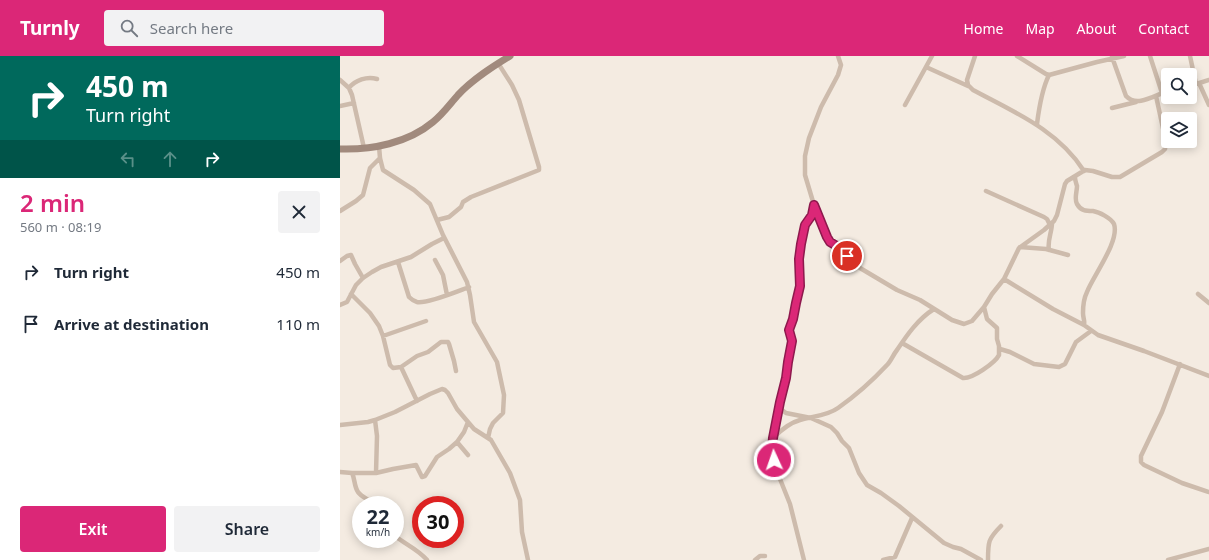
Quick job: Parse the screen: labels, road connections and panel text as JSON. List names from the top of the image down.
{
  "page": {
    "header": "Turnly",
    "search": "Search here",
    "nav": [
      "Home",
      "Map",
      "About",
      "Contact"
    ],
    "turn": ["450 m", "Turn right"],
    "heading": ["2 min", "560 m · 08:19"],
    "list": [
      {
        "name": "Turn right",
        "value": "450 m"
      },
      {
        "name": "Arrive at destination",
        "value": "110 m"
      }
    ],
    "speed": "22 km/h",
    "limit": "30",
    "buttons": ["Exit", "Share"]
  }
}
